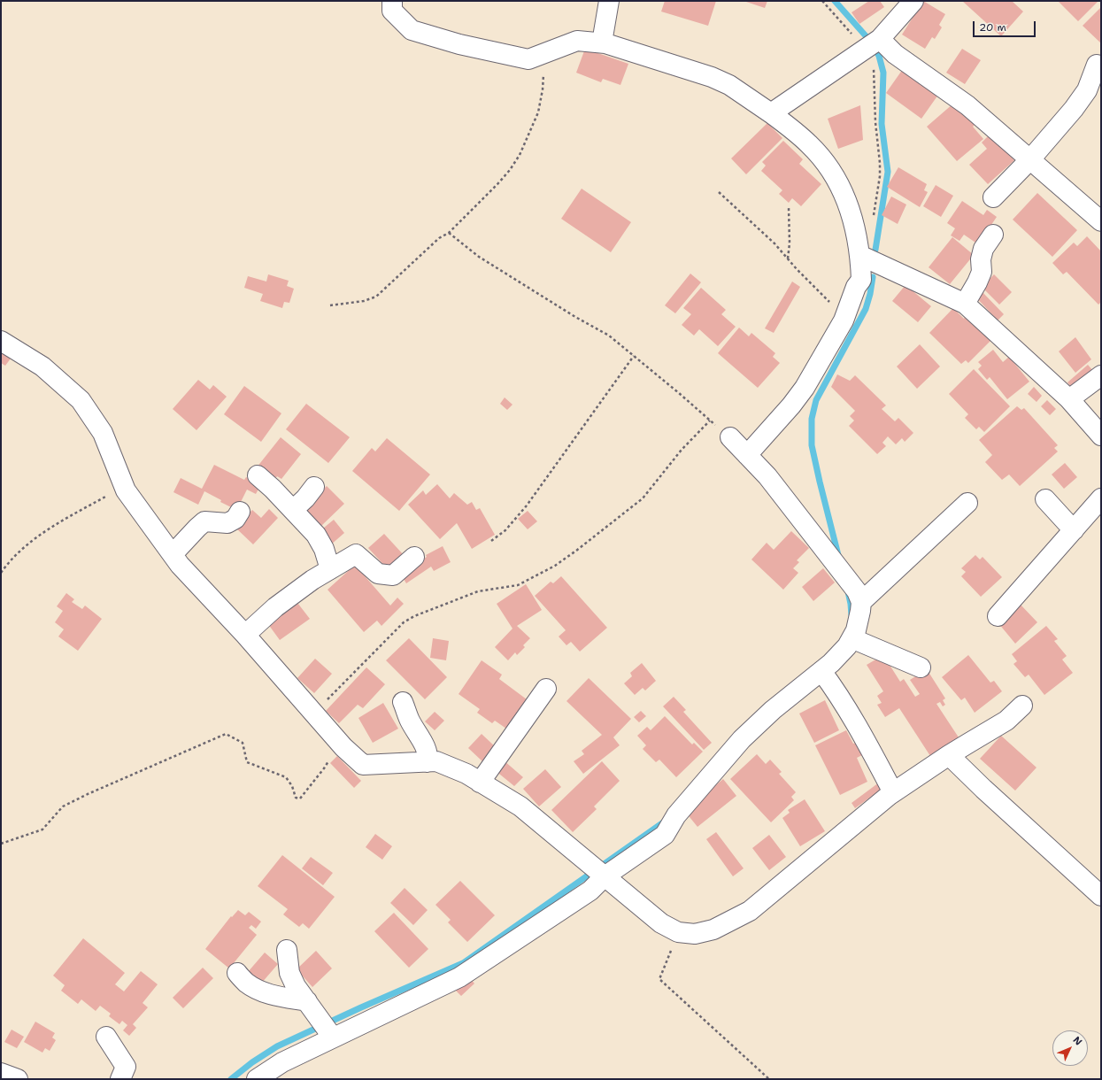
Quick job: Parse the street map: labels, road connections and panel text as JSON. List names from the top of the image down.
{
  "scale_bar": "20 m",
  "north": "top right"
}
